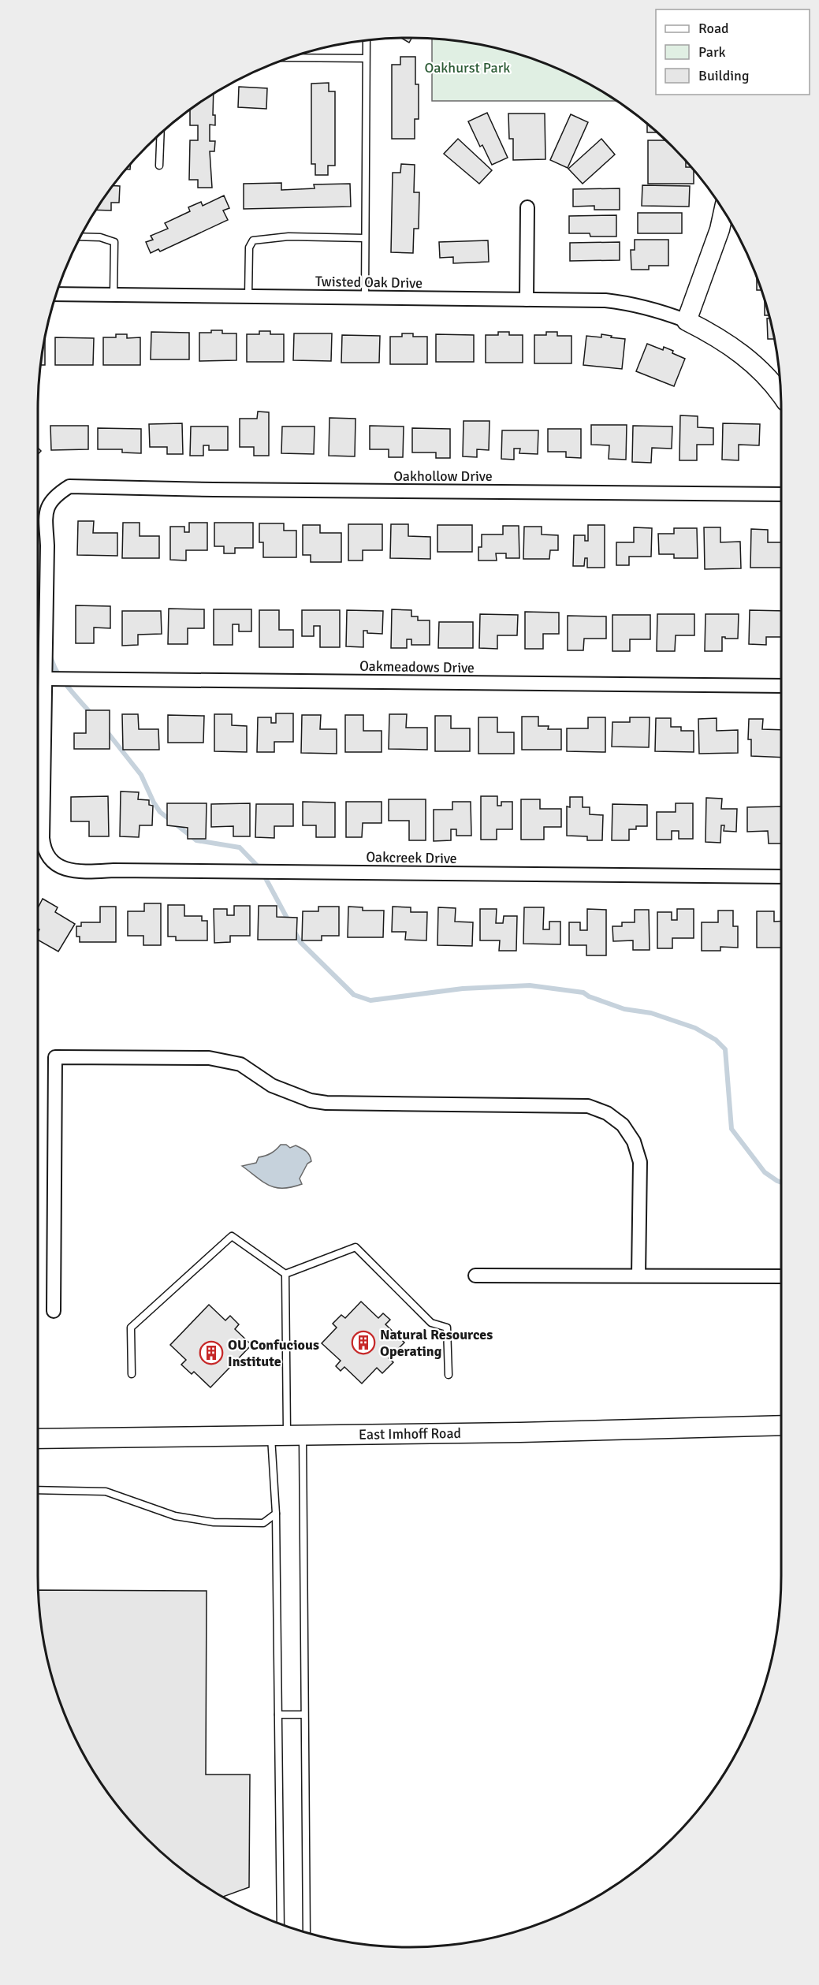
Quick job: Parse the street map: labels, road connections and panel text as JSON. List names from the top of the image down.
{
  "streets": {
    "main road": ["East Imhoff Road"],
    "street": [
      "Twisted Oak Drive",
      "Oakhollow Drive",
      "Oakmeadows Drive",
      "Oakcreek Drive"
    ]
  },
  "crossings": [
    ["Oakhollow Drive", "Oakmeadows Drive"],
    ["Oakhollow Drive", "Oakcreek Drive"]
  ],
  "parks": ["Oakhurst Park"],
  "places": {
    "building": ["Natural Resources Operating", "OU Confucious Institute"]
  },
  "legend": ["Road", "Park", "Building"]
}
